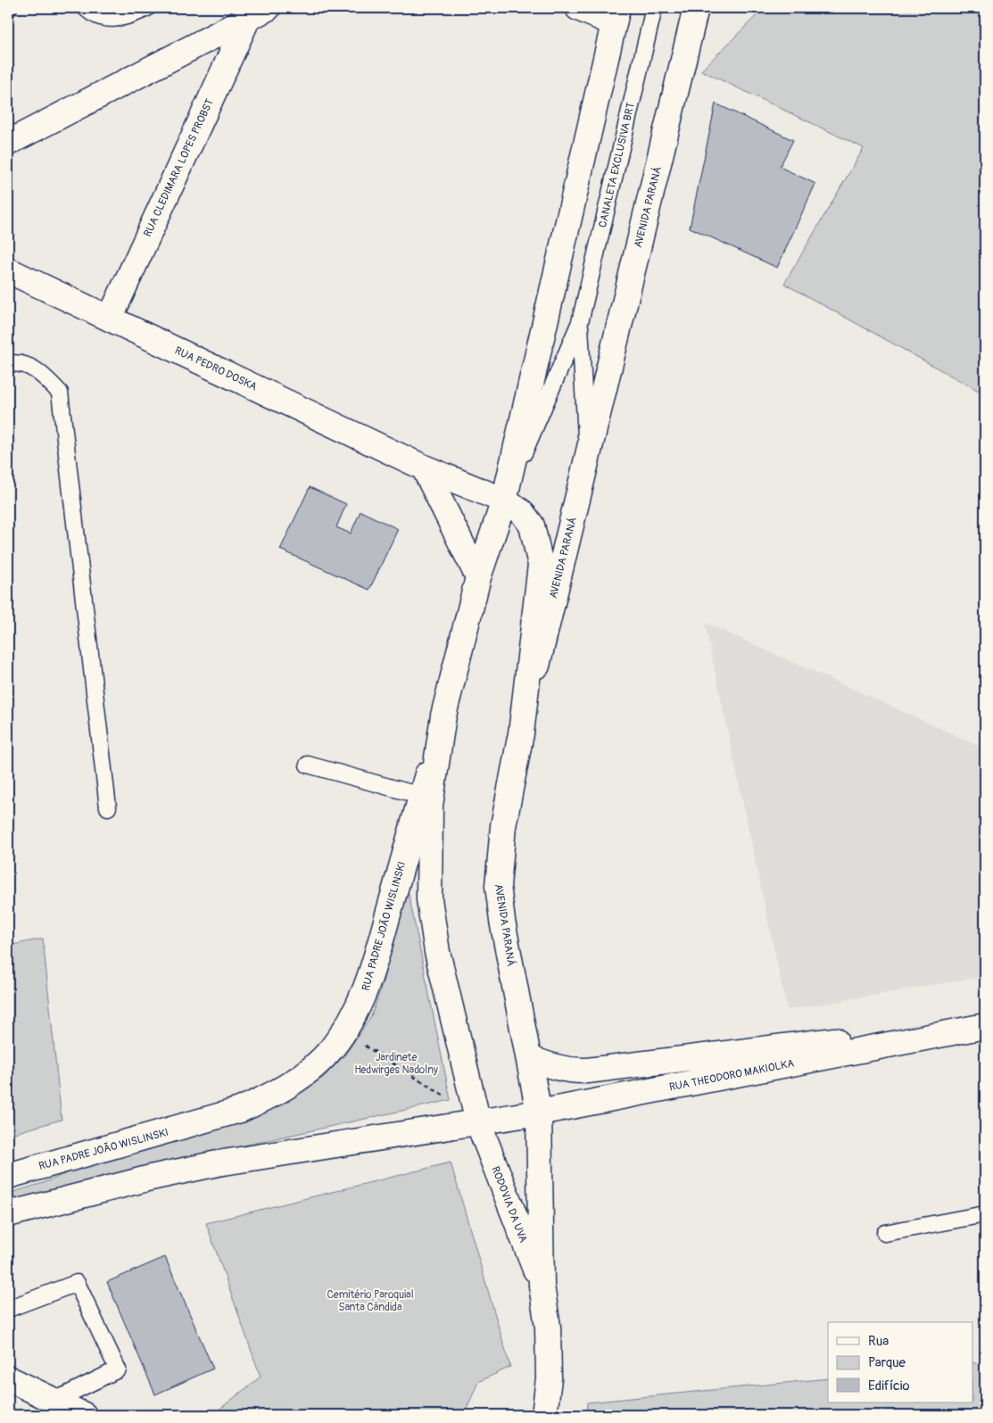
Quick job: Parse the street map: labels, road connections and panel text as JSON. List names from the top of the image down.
{
  "streets": {
    "main road": [
      "RUA CLEDIMARA LOPES PROBST",
      "AVENIDA PARANÁ",
      "RUA PEDRO DOSKA",
      "RUA PADRE JOÃO WISLINSKI",
      "RUA THEODORO MAKIOLKA",
      "RODOVIA DA UVA"
    ],
    "lane": ["CANALETA EXCLUSIVA BRT"]
  },
  "crossings": [
    ["CANALETA EXCLUSIVA BRT", "AVENIDA PARANÁ"],
    ["CANALETA EXCLUSIVA BRT", "RUA PEDRO DOSKA"],
    ["RUA CLEDIMARA LOPES PROBST", "RUA PEDRO DOSKA"],
    ["AVENIDA PARANÁ", "RUA PEDRO DOSKA"],
    ["AVENIDA PARANÁ", "RUA THEODORO MAKIOLKA"],
    ["AVENIDA PARANÁ", "RODOVIA DA UVA"],
    ["RUA THEODORO MAKIOLKA", "RODOVIA DA UVA"]
  ],
  "parks": ["Jardinete Hedwirges Nadolny", "Cemitério Paroquial Santa Cândida"],
  "legend": ["Rua", "Parque", "Edifício"]
}
